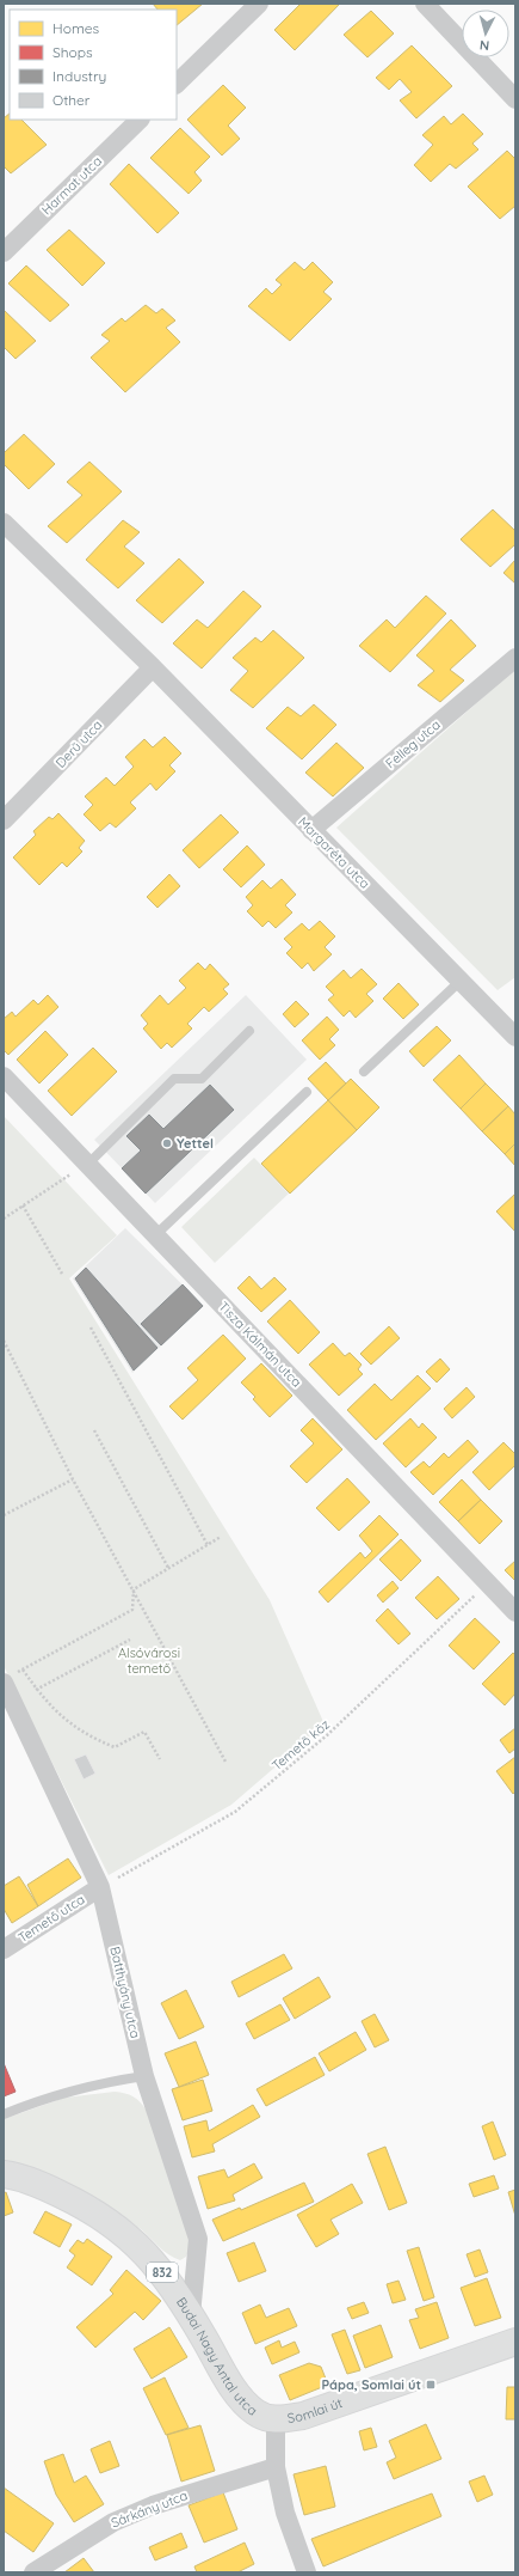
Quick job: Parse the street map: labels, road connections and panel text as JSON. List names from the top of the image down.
{
  "streets": {
    "main road": ["832", "Budai Nagy Antal utca", "Somlai út"],
    "street": [
      "Harmat utca",
      "Derű utca",
      "Felleg utca",
      "Margaréta utca",
      "Tisza Kálmán utca",
      "Temető utca",
      "Batthyány utca",
      "Sárkány utca"
    ],
    "path": ["Temető köz"]
  },
  "crossings": [
    ["Derű utca", "Margaréta utca"],
    ["Felleg utca", "Margaréta utca"],
    ["Tisza Kálmán utca", "Temető köz"],
    ["Temető köz", "Temető utca"],
    ["Temető köz", "Batthyány utca"],
    ["Temető utca", "Batthyány utca"],
    ["Batthyány utca", "Budai Nagy Antal utca"],
    ["Budai Nagy Antal utca", "Somlai út"]
  ],
  "parks": ["Alsóvárosi temető"],
  "places": {
    "other": ["Yettel"],
    "transit": ["Pápa, Somlai út"]
  },
  "legend": [
    "Homes",
    "Shops",
    "Industry",
    "Other"
  ],
  "north": "bottom"
}
